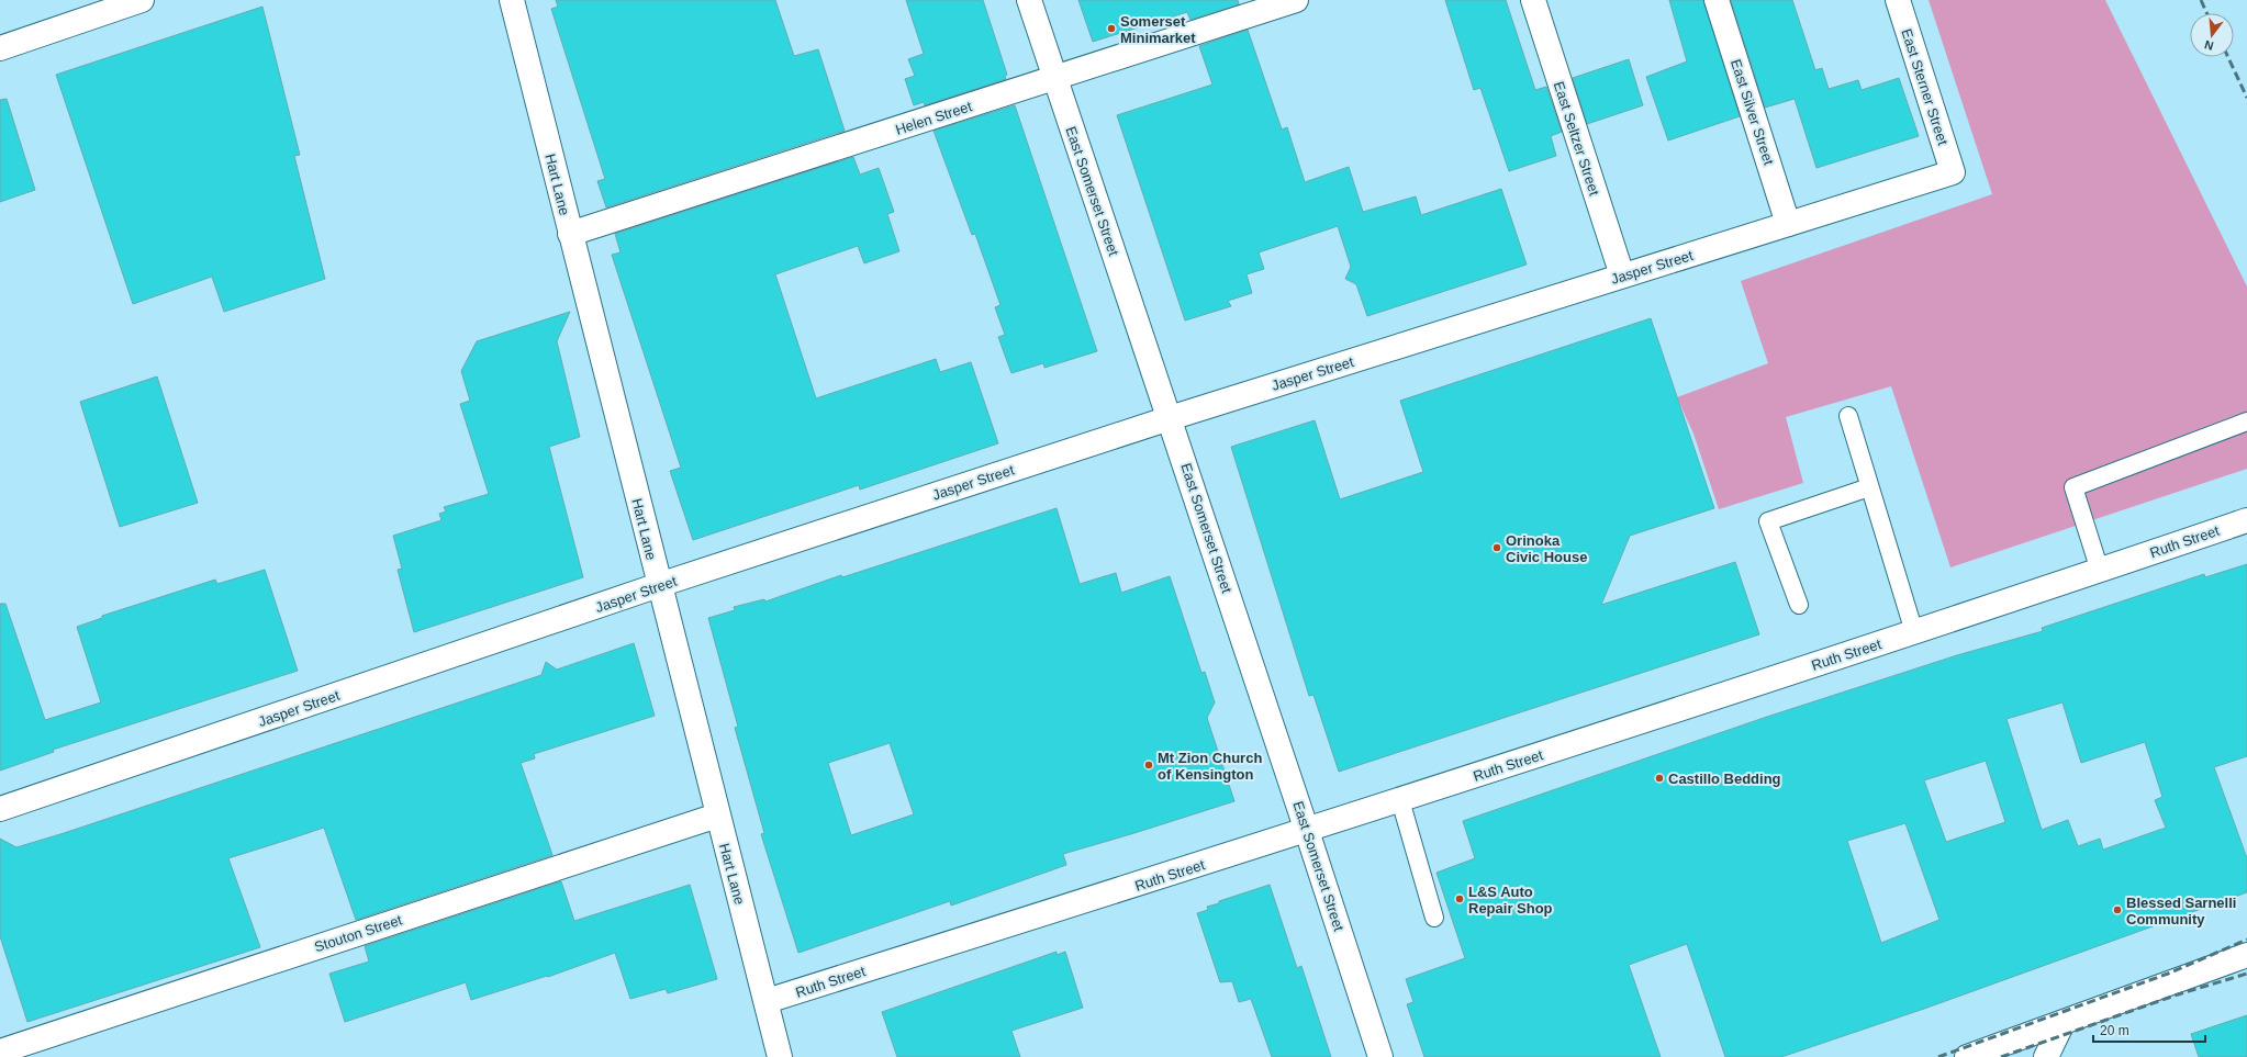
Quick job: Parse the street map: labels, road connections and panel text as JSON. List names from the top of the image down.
{
  "streets": {
    "street": [
      "East Sterner Street",
      "East Silver Street",
      "Helen Street",
      "East Seltzer Street",
      "Hart Lane",
      "East Somerset Street",
      "Jasper Street",
      "Ruth Street",
      "Stouton Street"
    ]
  },
  "crossings": [
    ["East Sterner Street", "Jasper Street"],
    ["East Silver Street", "Jasper Street"],
    ["Helen Street", "Hart Lane"],
    ["Helen Street", "East Somerset Street"],
    ["East Seltzer Street", "Jasper Street"],
    ["Hart Lane", "Jasper Street"],
    ["Hart Lane", "Ruth Street"],
    ["Hart Lane", "Stouton Street"],
    ["East Somerset Street", "Jasper Street"],
    ["East Somerset Street", "Ruth Street"]
  ],
  "places": [
    "Somerset Minimarket",
    "Orinoka Civic House",
    "Mt Zion Church of Kensington",
    "Castillo Bedding",
    "L&S Auto Repair Shop",
    "Blessed Sarnelli Community"
  ],
  "scale_bar": "20 m",
  "north": "bottom"
}
